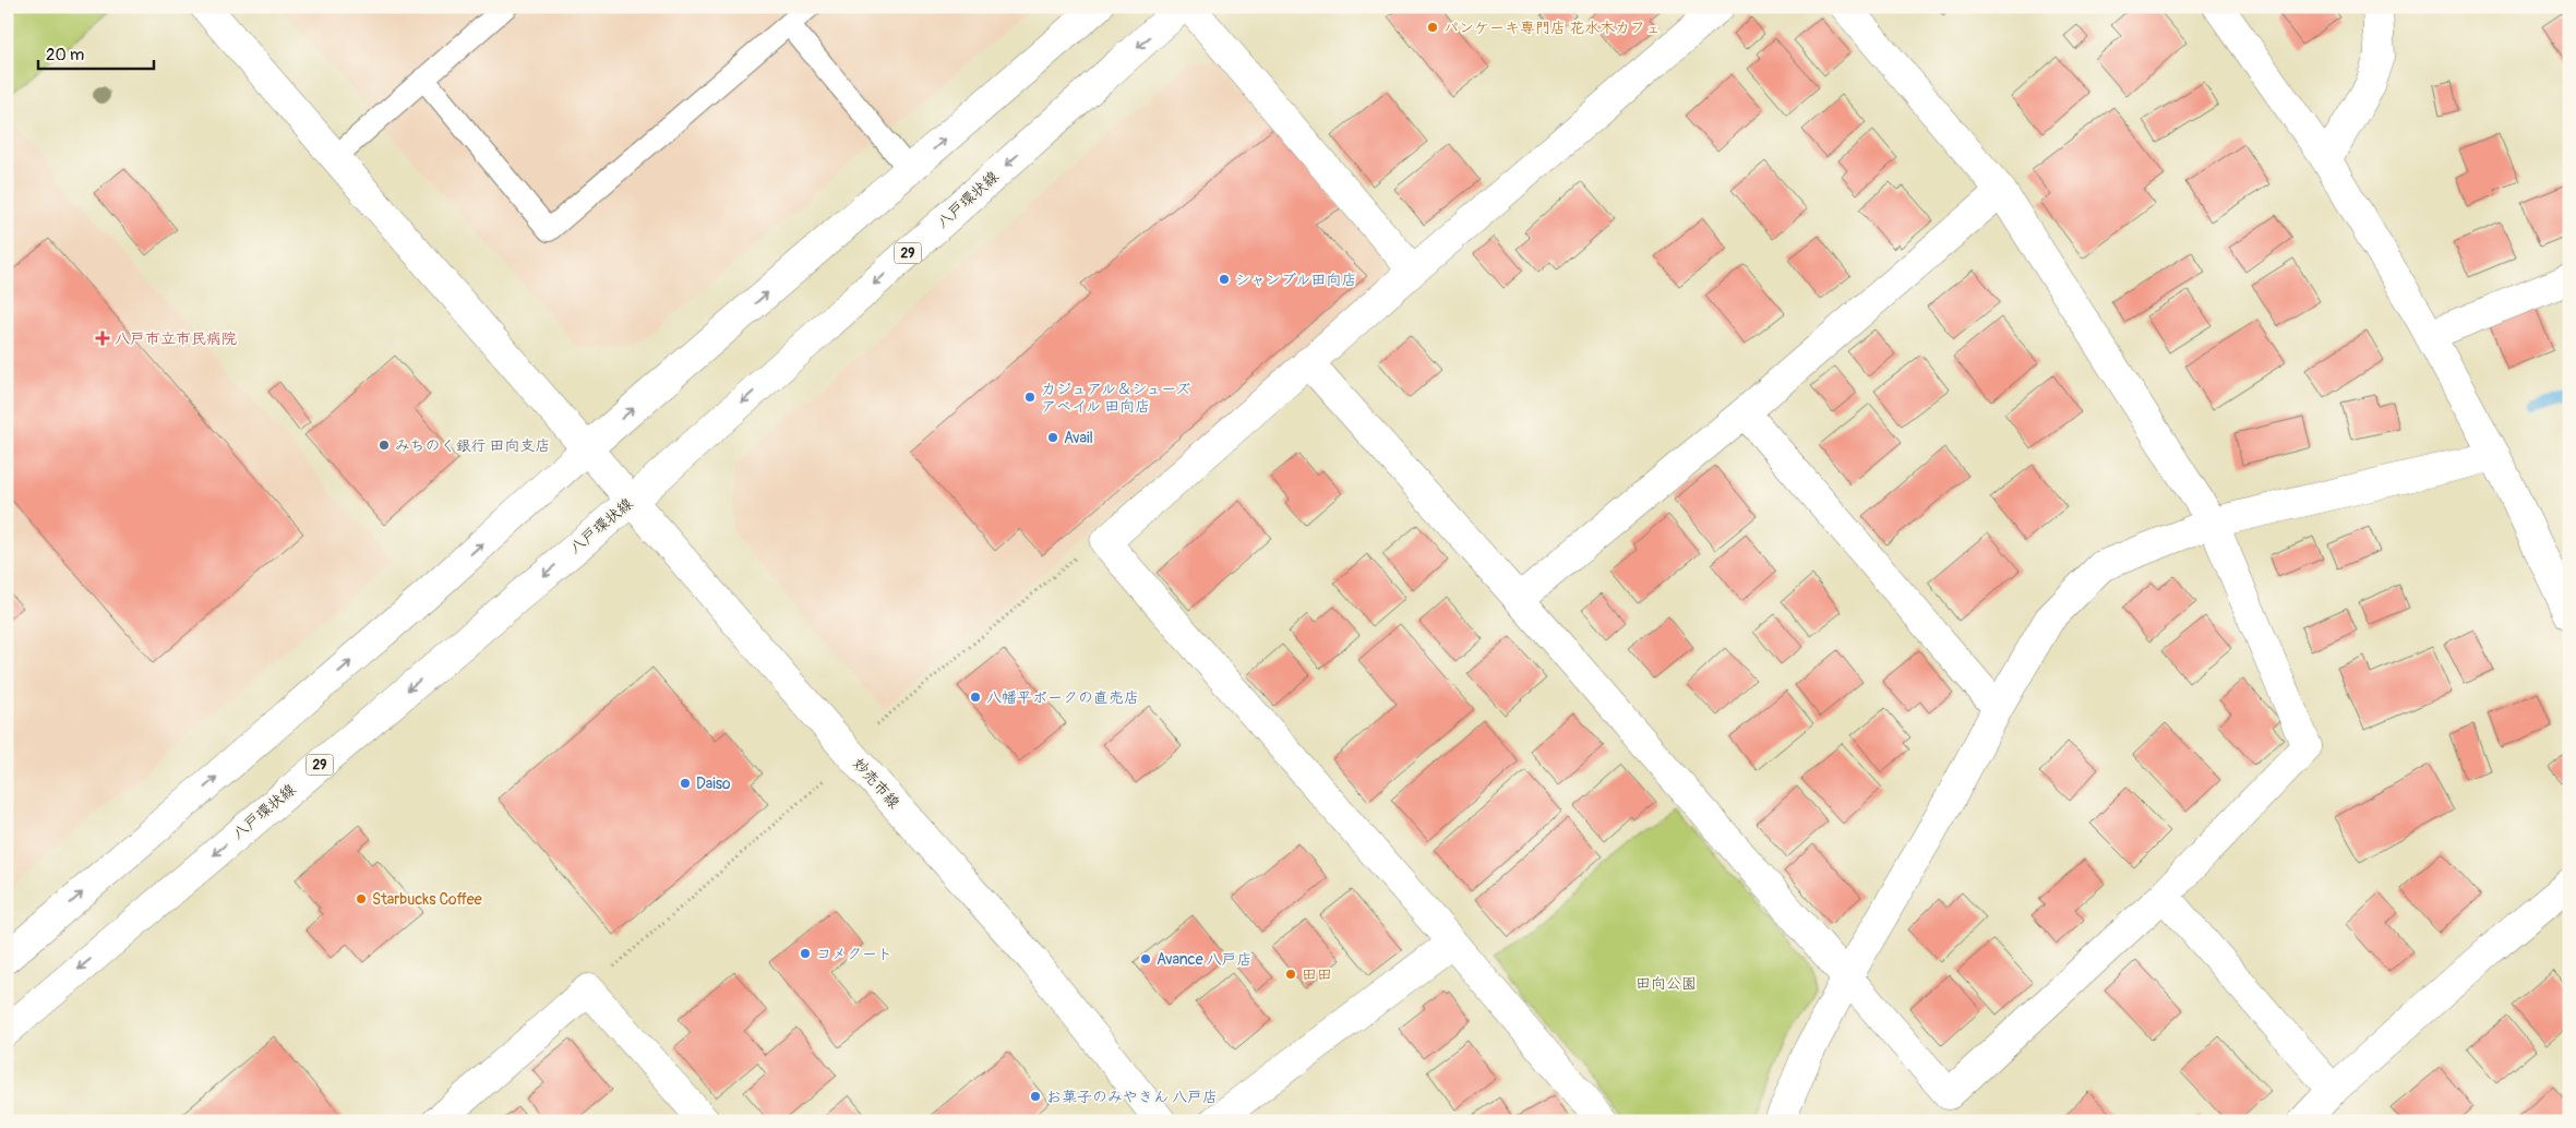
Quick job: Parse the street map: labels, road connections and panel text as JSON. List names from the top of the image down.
{
  "streets": {
    "street": ["八戸環状線", "29", "妙売市線"]
  },
  "crossings": [
    ["八戸環状線", "妙売市線"]
  ],
  "parks": ["田向公園"],
  "places": {
    "other": [
      "パンケーキ専門店 花水木カフェ",
      "シャンブル田向店",
      "カジュアル＆シューズ アベイル 田向店",
      "Avail",
      "みちのく銀行 田向支店",
      "八幡平ポークの直売店",
      "Daiso",
      "Starbucks Coffee",
      "コメクート",
      "Avance 八戸店",
      "田田",
      "お菓子のみやきん 八戸店"
    ],
    "health": ["八戸市立市民病院"]
  },
  "scale_bar": "20 m"
}
